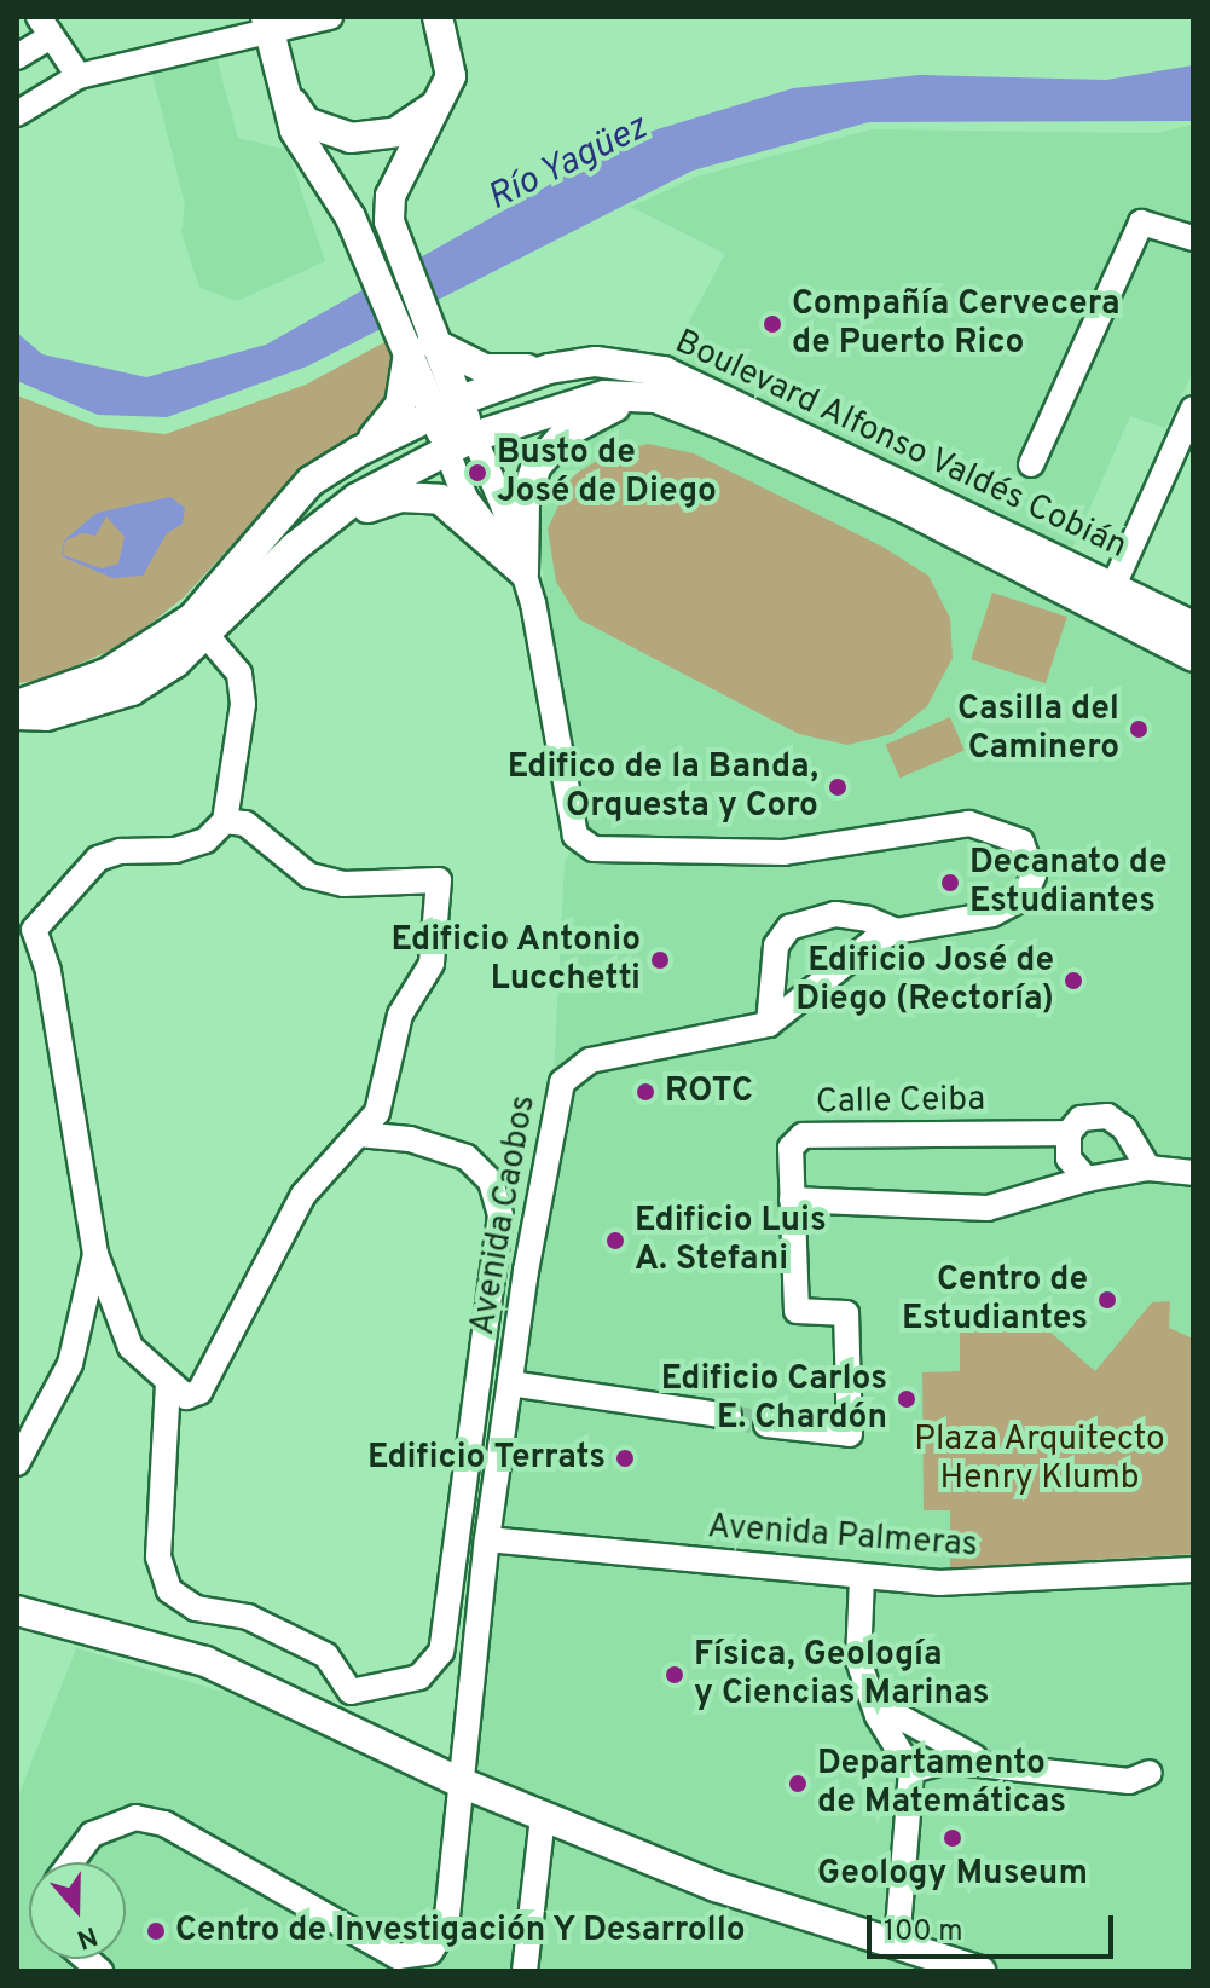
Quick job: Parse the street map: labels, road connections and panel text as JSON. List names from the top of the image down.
{
  "streets": {
    "main road": ["Boulevard Alfonso Valdés Cobián"],
    "street": ["Calle Ceiba", "Avenida Caobos", "Avenida Palmeras"]
  },
  "crossings": [
    ["Boulevard Alfonso Valdés Cobián", "Avenida Caobos"],
    ["Avenida Caobos", "Avenida Palmeras"]
  ],
  "water": ["Río Yagüez"],
  "parks": ["Plaza Arquitecto Henry Klumb"],
  "places": [
    "Compañía Cervecera de Puerto Rico",
    "Busto de José de Diego",
    "Casilla del Caminero",
    "Edifico de la Banda, Orquesta y Coro",
    "Decanato de Estudiantes",
    "Edificio Antonio Lucchetti",
    "Edificio José de Diego (Rectoría)",
    "ROTC",
    "Edificio Luis A. Stefani",
    "Centro de Estudiantes",
    "Edificio Carlos E. Chardón",
    "Edificio Terrats",
    "Física, Geología y Ciencias Marinas",
    "Departamento de Matemáticas",
    "Geology Museum",
    "Centro de Investigación Y Desarrollo"
  ],
  "scale_bar": "100 m",
  "north": "bottom"
}
